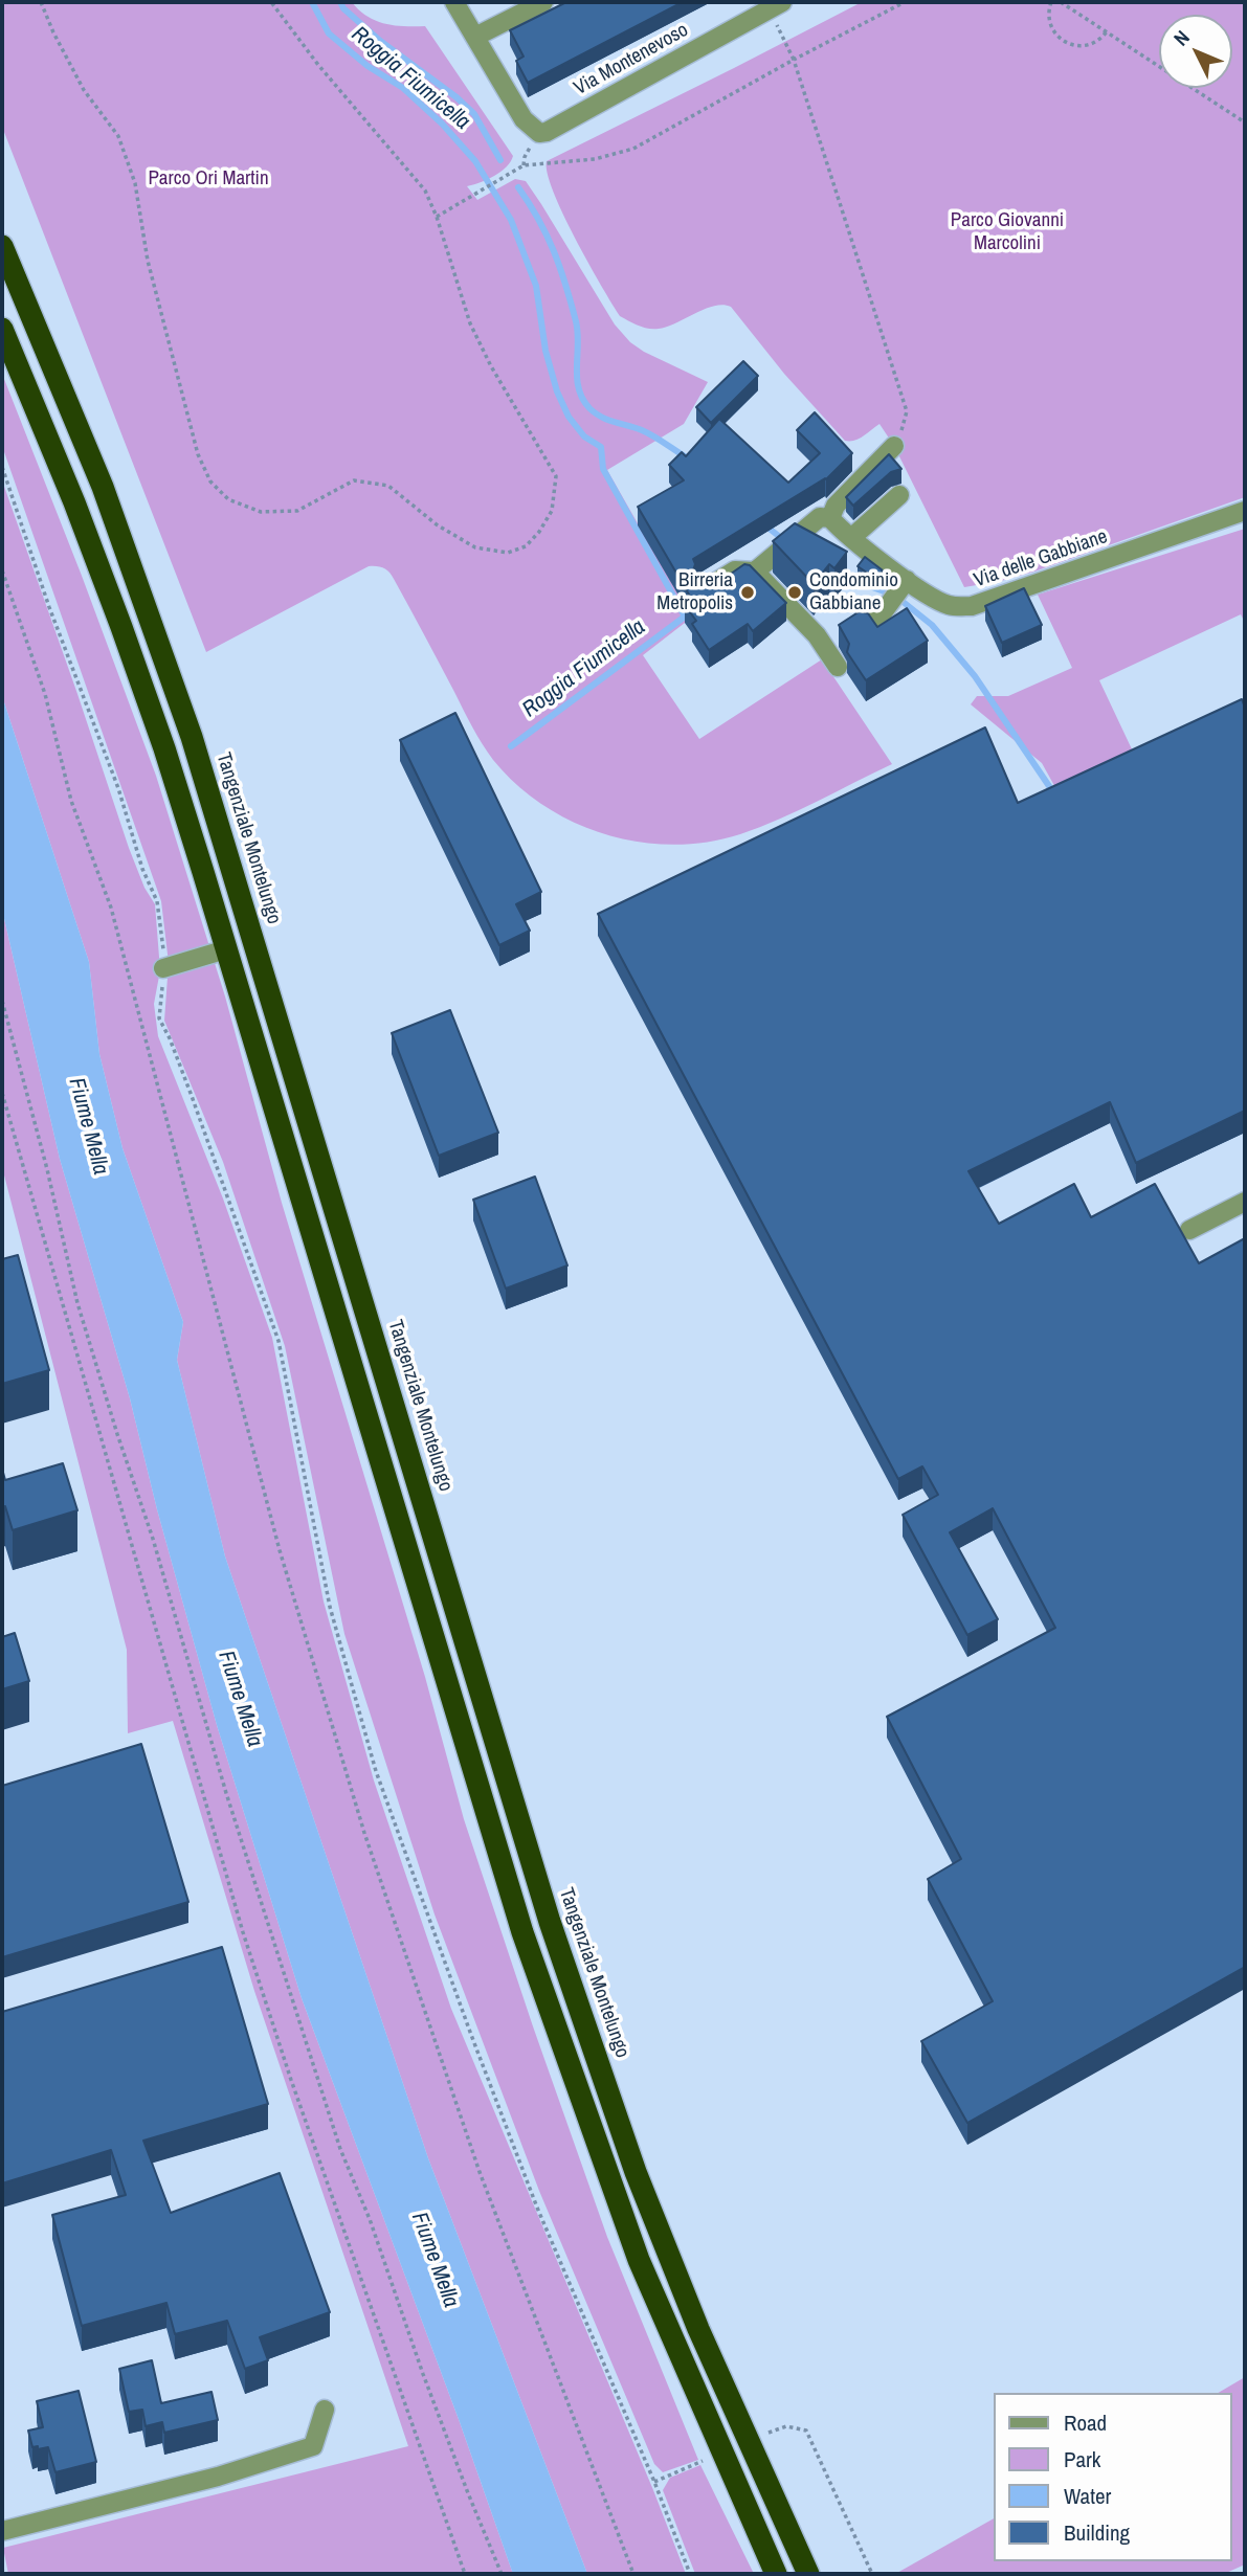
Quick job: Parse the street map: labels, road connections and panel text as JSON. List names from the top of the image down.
{
  "streets": {
    "highway": ["Tangenziale Montelungo"],
    "street": ["Via Montenevoso", "Via delle Gabbiane"]
  },
  "water": ["Roggia Fiumicella", "Fiume Mella"],
  "parks": ["Parco Ori Martin", "Parco Giovanni Marcolini"],
  "places": ["Birreria Metropolis", "Condominio Gabbiane"],
  "legend": [
    "Road",
    "Park",
    "Water",
    "Building"
  ],
  "north": "top left"
}
